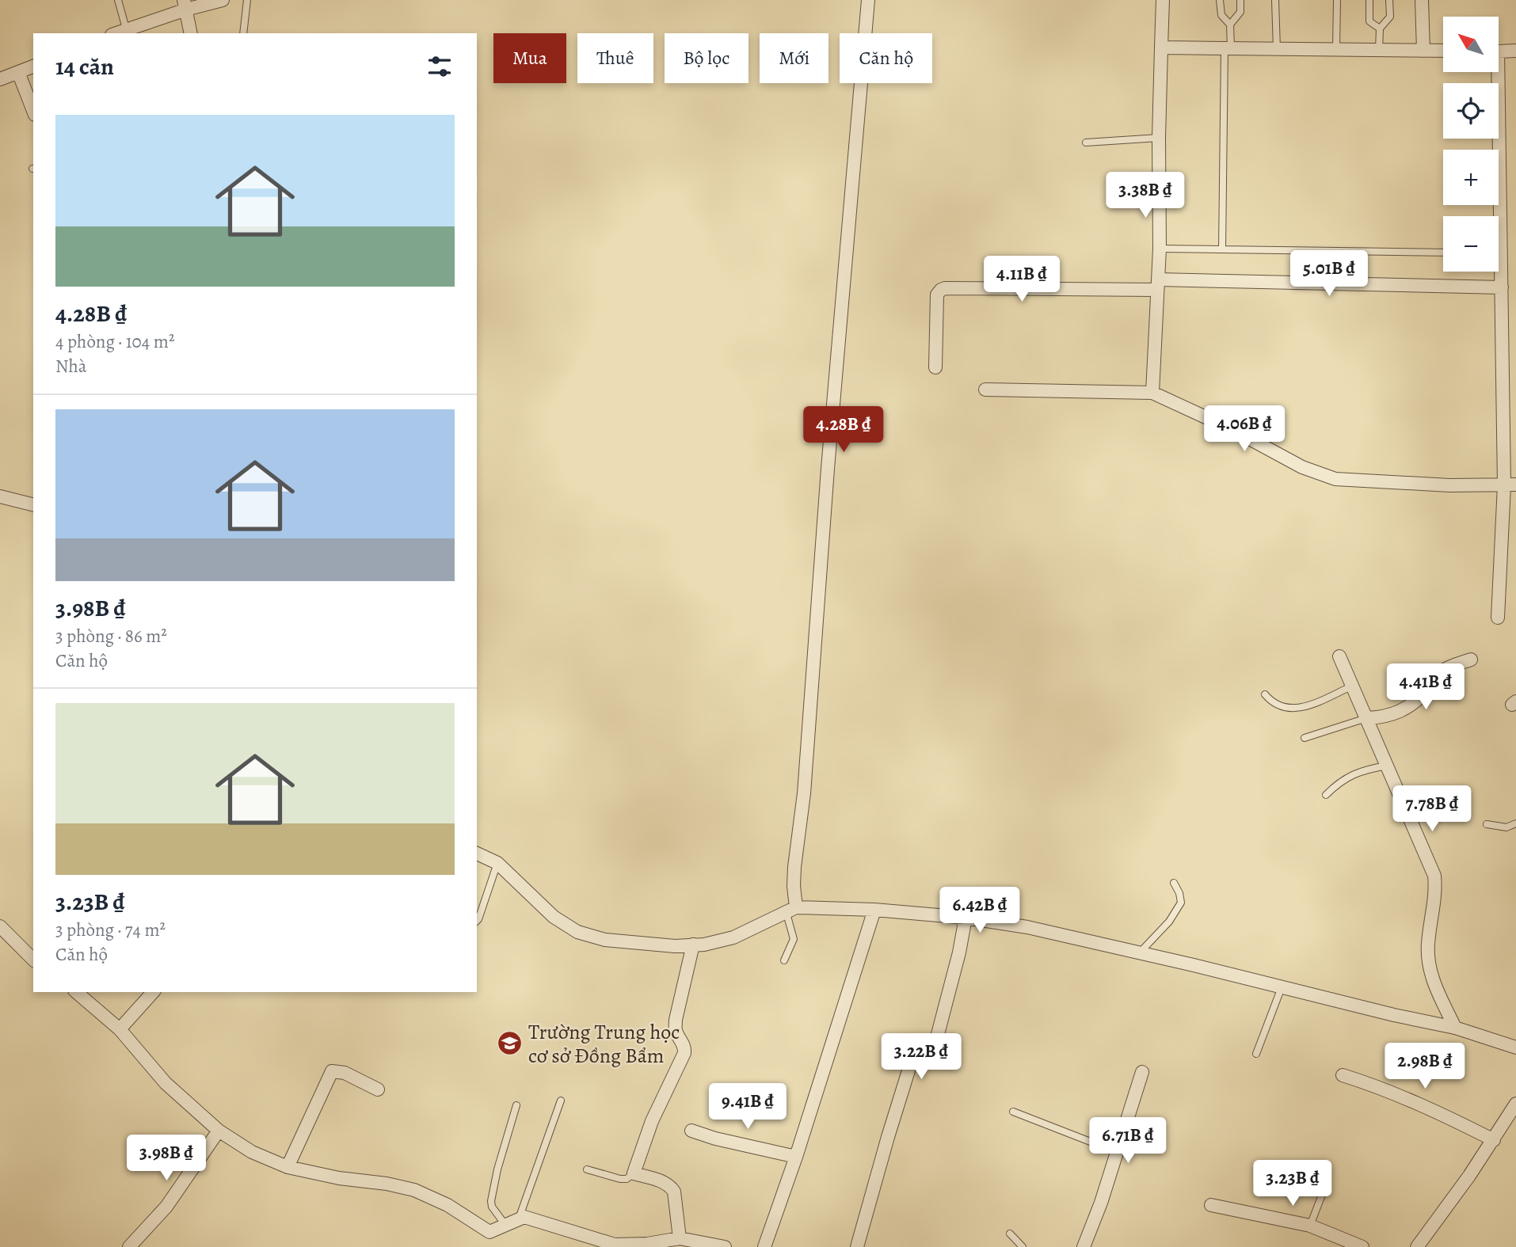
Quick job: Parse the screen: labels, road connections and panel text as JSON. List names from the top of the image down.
{
  "places": {
    "school or university": ["Trường Trung học cơ sở Đồng Bẩm"]
  },
  "north": "top left",
  "page": {
    "map_buttons": ["+", "−"],
    "chip": [
      "Mua",
      "Thuê",
      "Bộ lọc",
      "Mới",
      "Căn hộ"
    ],
    "heading": "14 căn",
    "list": [
      {
        "name": "4.28B ₫",
        "note": "4 phòng · 104 m² · Nhà"
      },
      {
        "name": "3.98B ₫",
        "note": "3 phòng · 86 m² · Căn hộ"
      },
      {
        "name": "3.23B ₫",
        "note": "3 phòng · 74 m² · Căn hộ"
      }
    ],
    "price": [
      "3.38B ₫",
      "5.01B ₫",
      "4.11B ₫",
      "4.06B ₫",
      "4.28B ₫",
      "4.41B ₫",
      "7.78B ₫",
      "6.42B ₫",
      "3.22B ₫",
      "2.98B ₫",
      "9.41B ₫",
      "6.71B ₫",
      "3.98B ₫",
      "3.23B ₫"
    ]
  }
}
